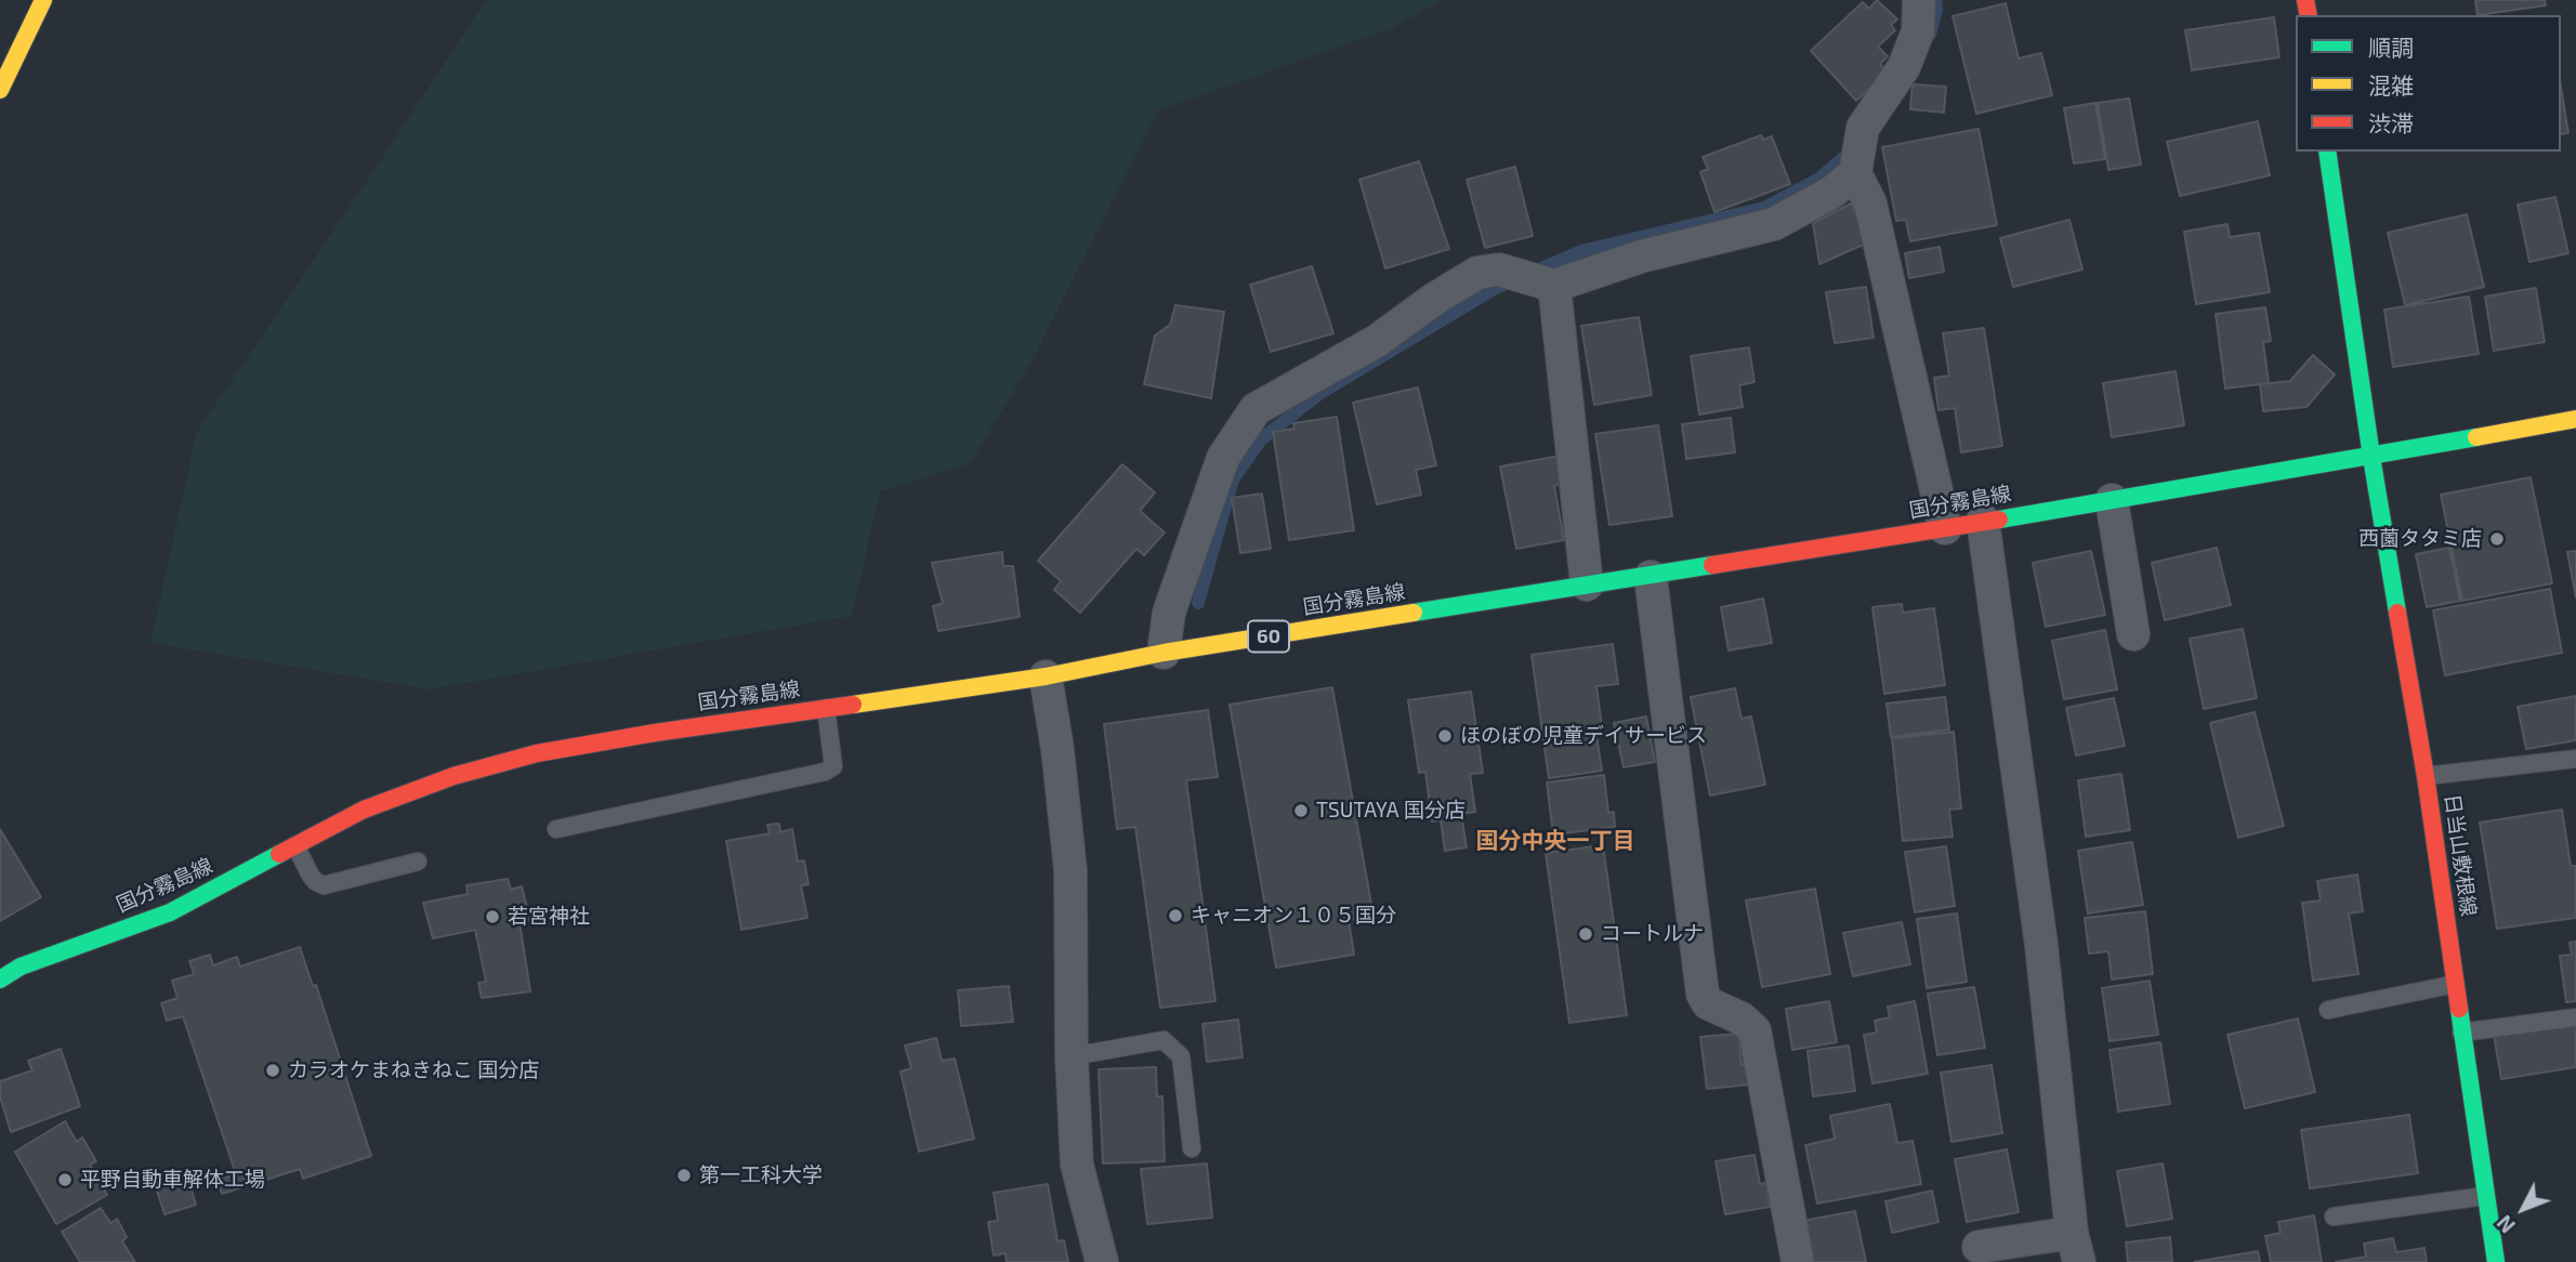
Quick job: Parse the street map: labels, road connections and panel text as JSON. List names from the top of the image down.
{
  "streets": {
    "main road": ["国分霧島線", "60", "日当山敷根線"]
  },
  "crossings": [
    ["国分霧島線", "日当山敷根線"]
  ],
  "districts": ["国分中央一丁目"],
  "places": [
    "西薗タタミ店",
    "ほのぼの児童デイサービス",
    "TSUTAYA 国分店",
    "キャニオン１０５国分",
    "若宮神社",
    "コートルナ",
    "カラオケまねきねこ 国分店",
    "第一工科大学",
    "平野自動車解体工場"
  ],
  "legend": ["順調", "混雑", "渋滞"],
  "north": "bottom left"
}
